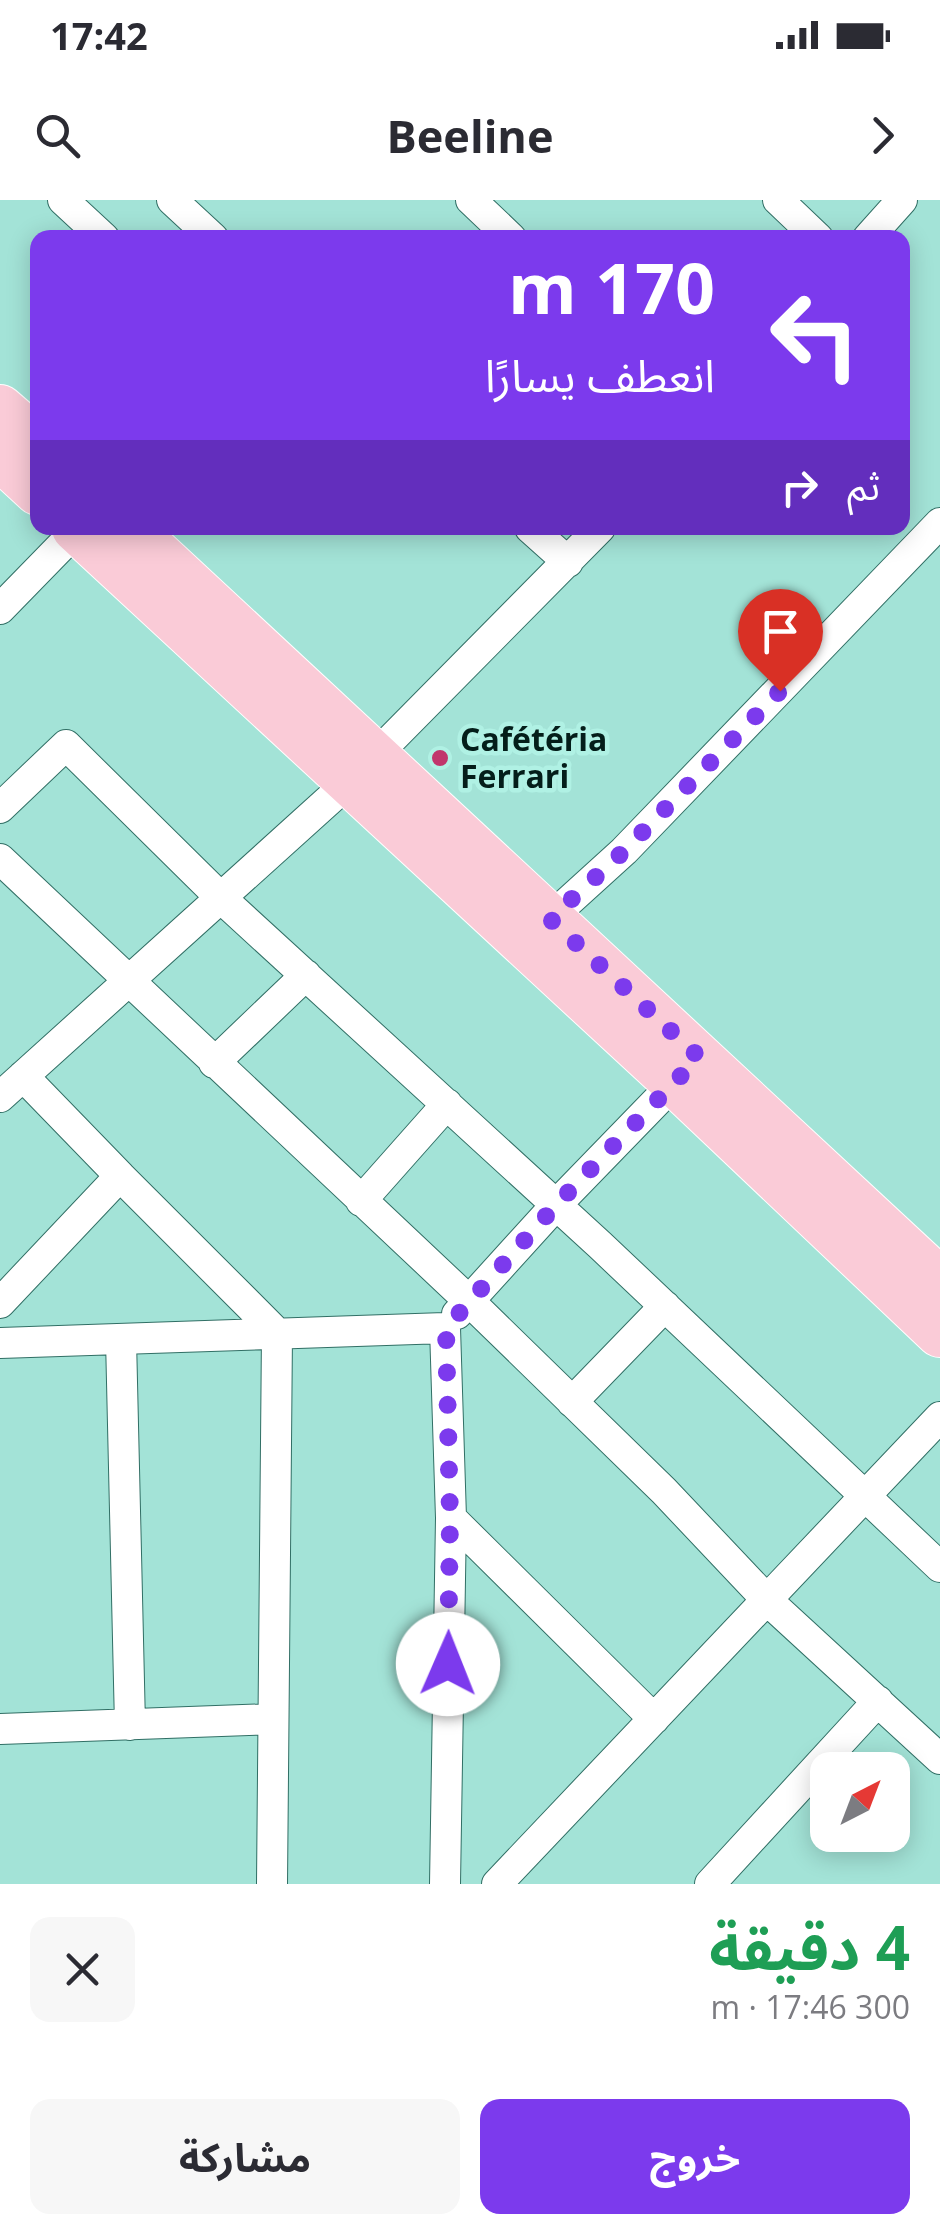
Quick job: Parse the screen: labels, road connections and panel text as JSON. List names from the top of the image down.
{
  "places": ["Cafétéria Ferrari"],
  "north": "top right",
  "page": {
    "status": "17:42",
    "header": "Beeline",
    "turn": ["170 m", "انعطف يسارًا"],
    "then": "ثم",
    "heading": ["4 دقيقة", "300 m · 17:46"],
    "buttons": ["خروج", "مشاركة"]
  }
}
